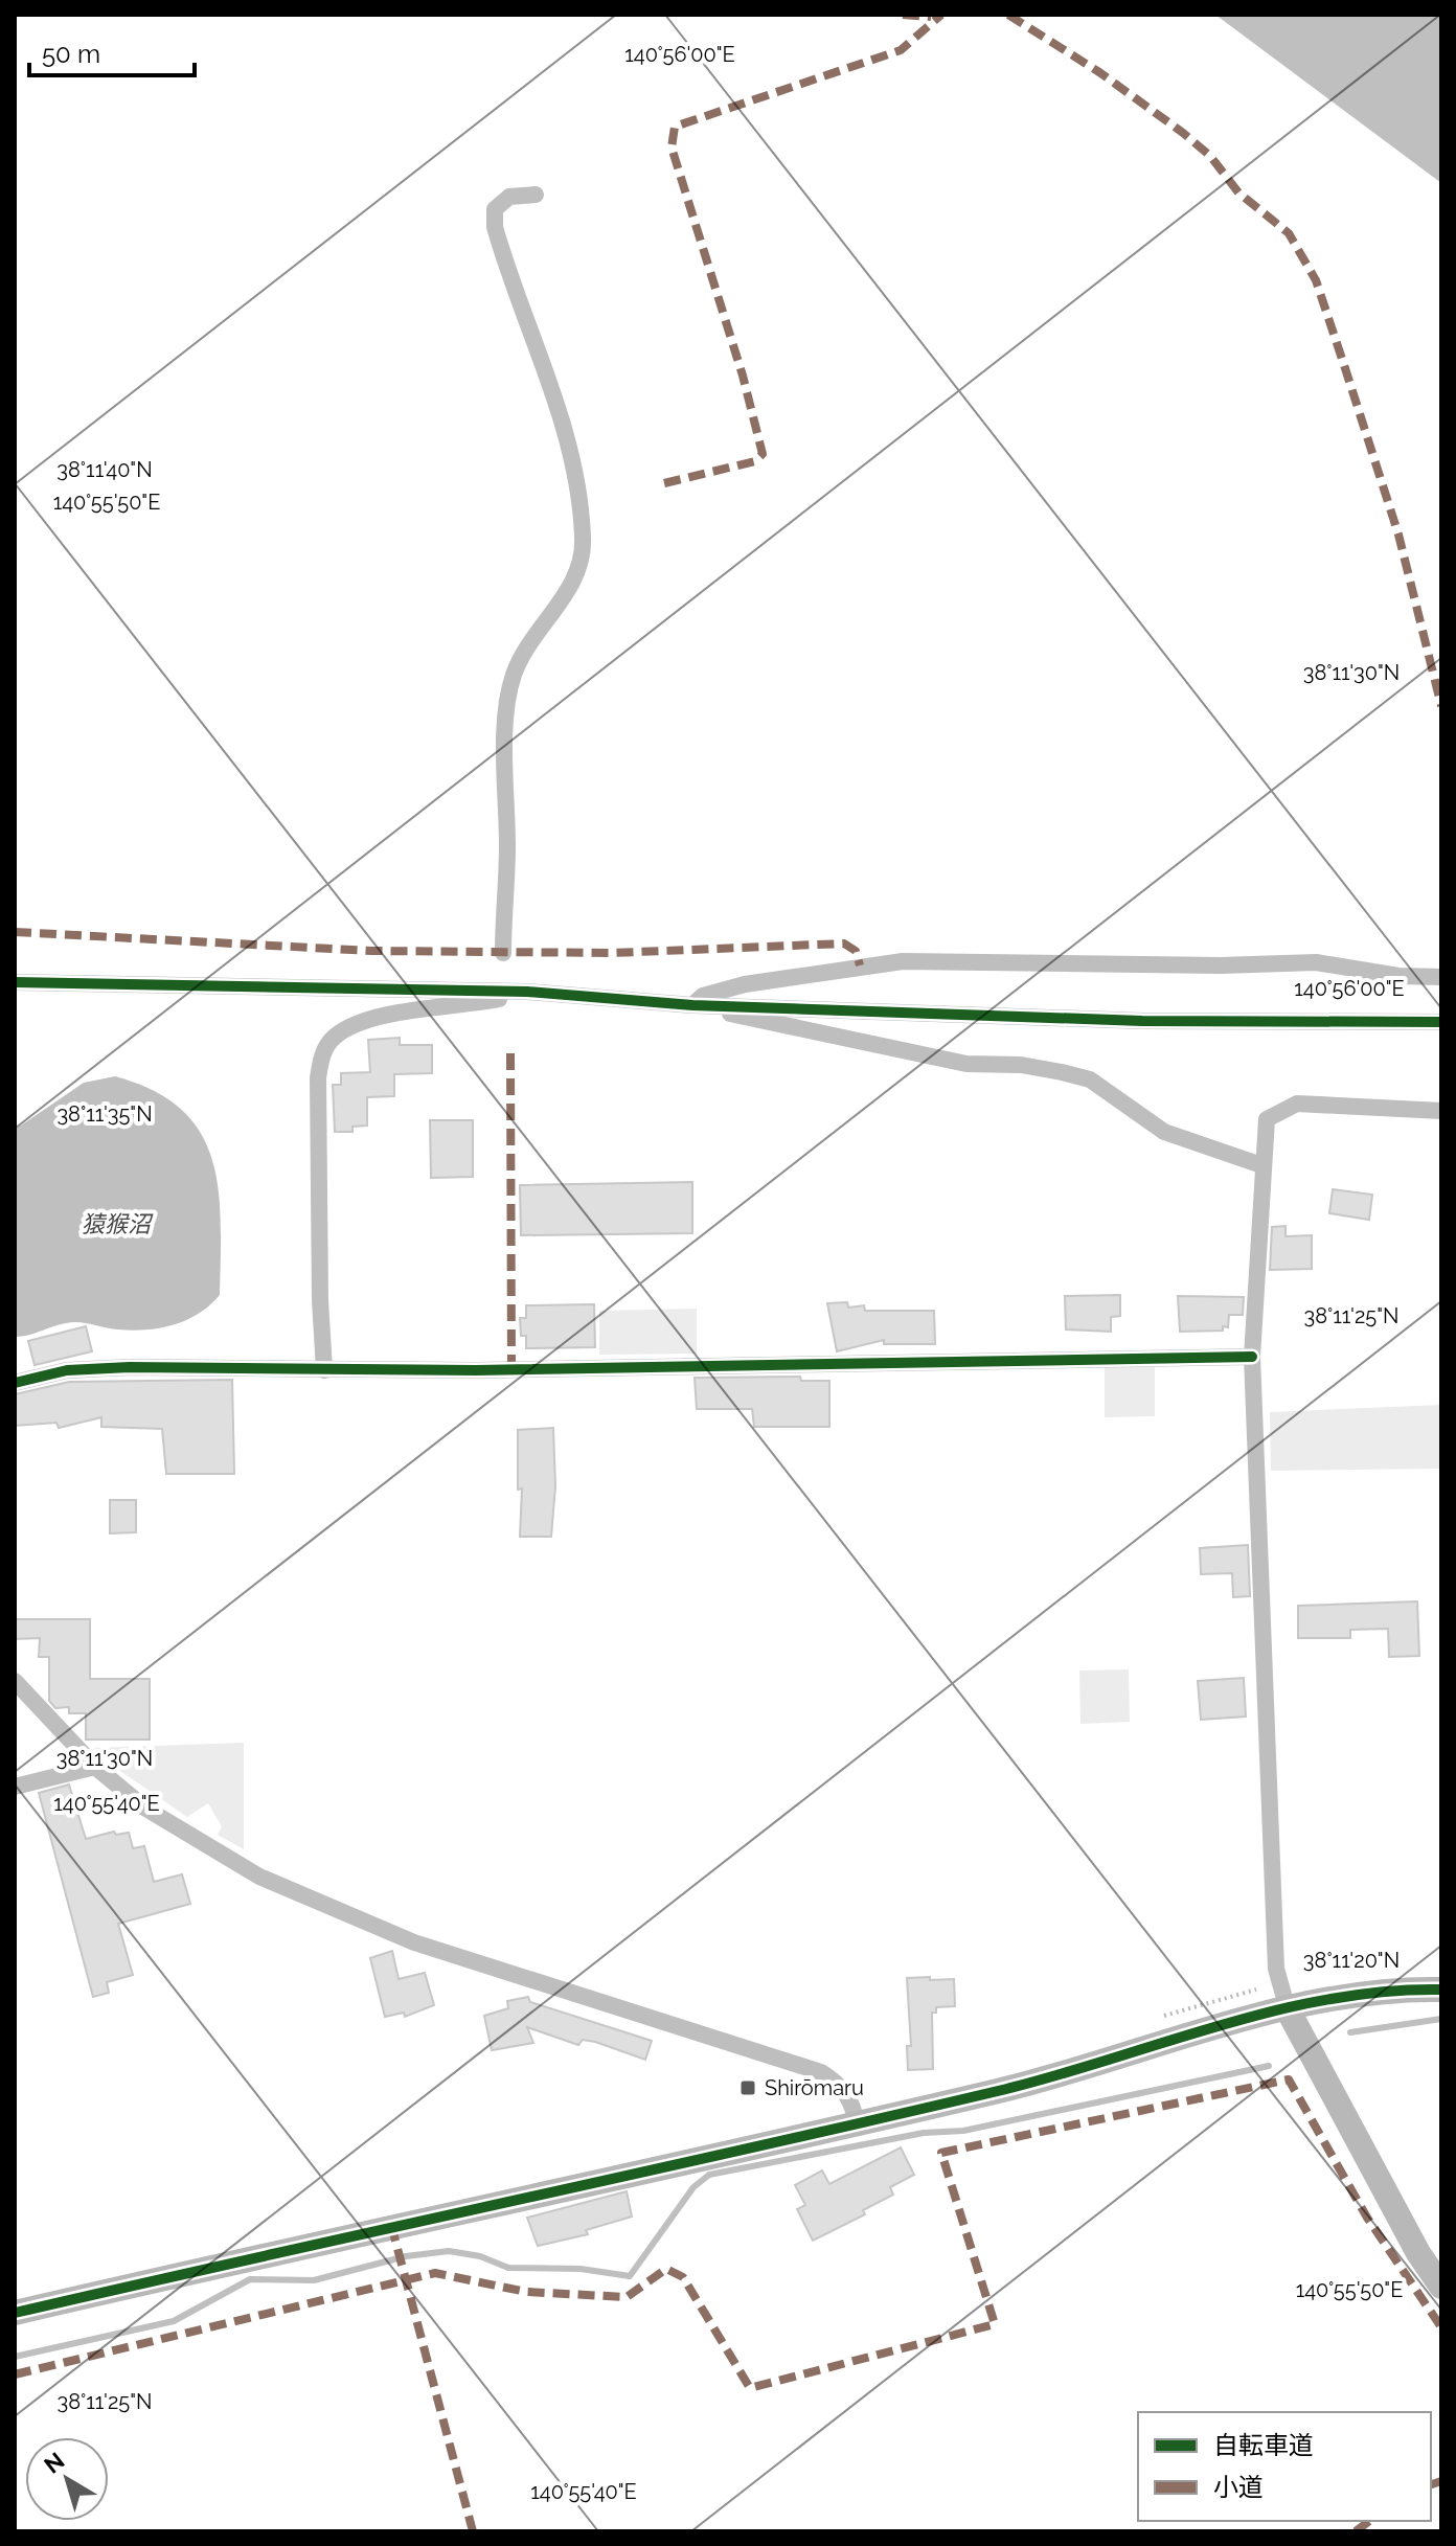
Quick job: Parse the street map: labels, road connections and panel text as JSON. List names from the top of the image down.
{
  "water": ["猿猴沼"],
  "places": {
    "transit": ["Shirōmaru"]
  },
  "legend": ["自転車道", "小道"],
  "scale_bar": "50 m",
  "north": "top left",
  "coordinates": [
    "140°56'00\"E",
    "38°11'40\"N",
    "140°55'50\"E",
    "38°11'30\"N",
    "38°11'35\"N",
    "38°11'25\"N",
    "140°55'40\"E",
    "38°11'20\"N"
  ]
}
